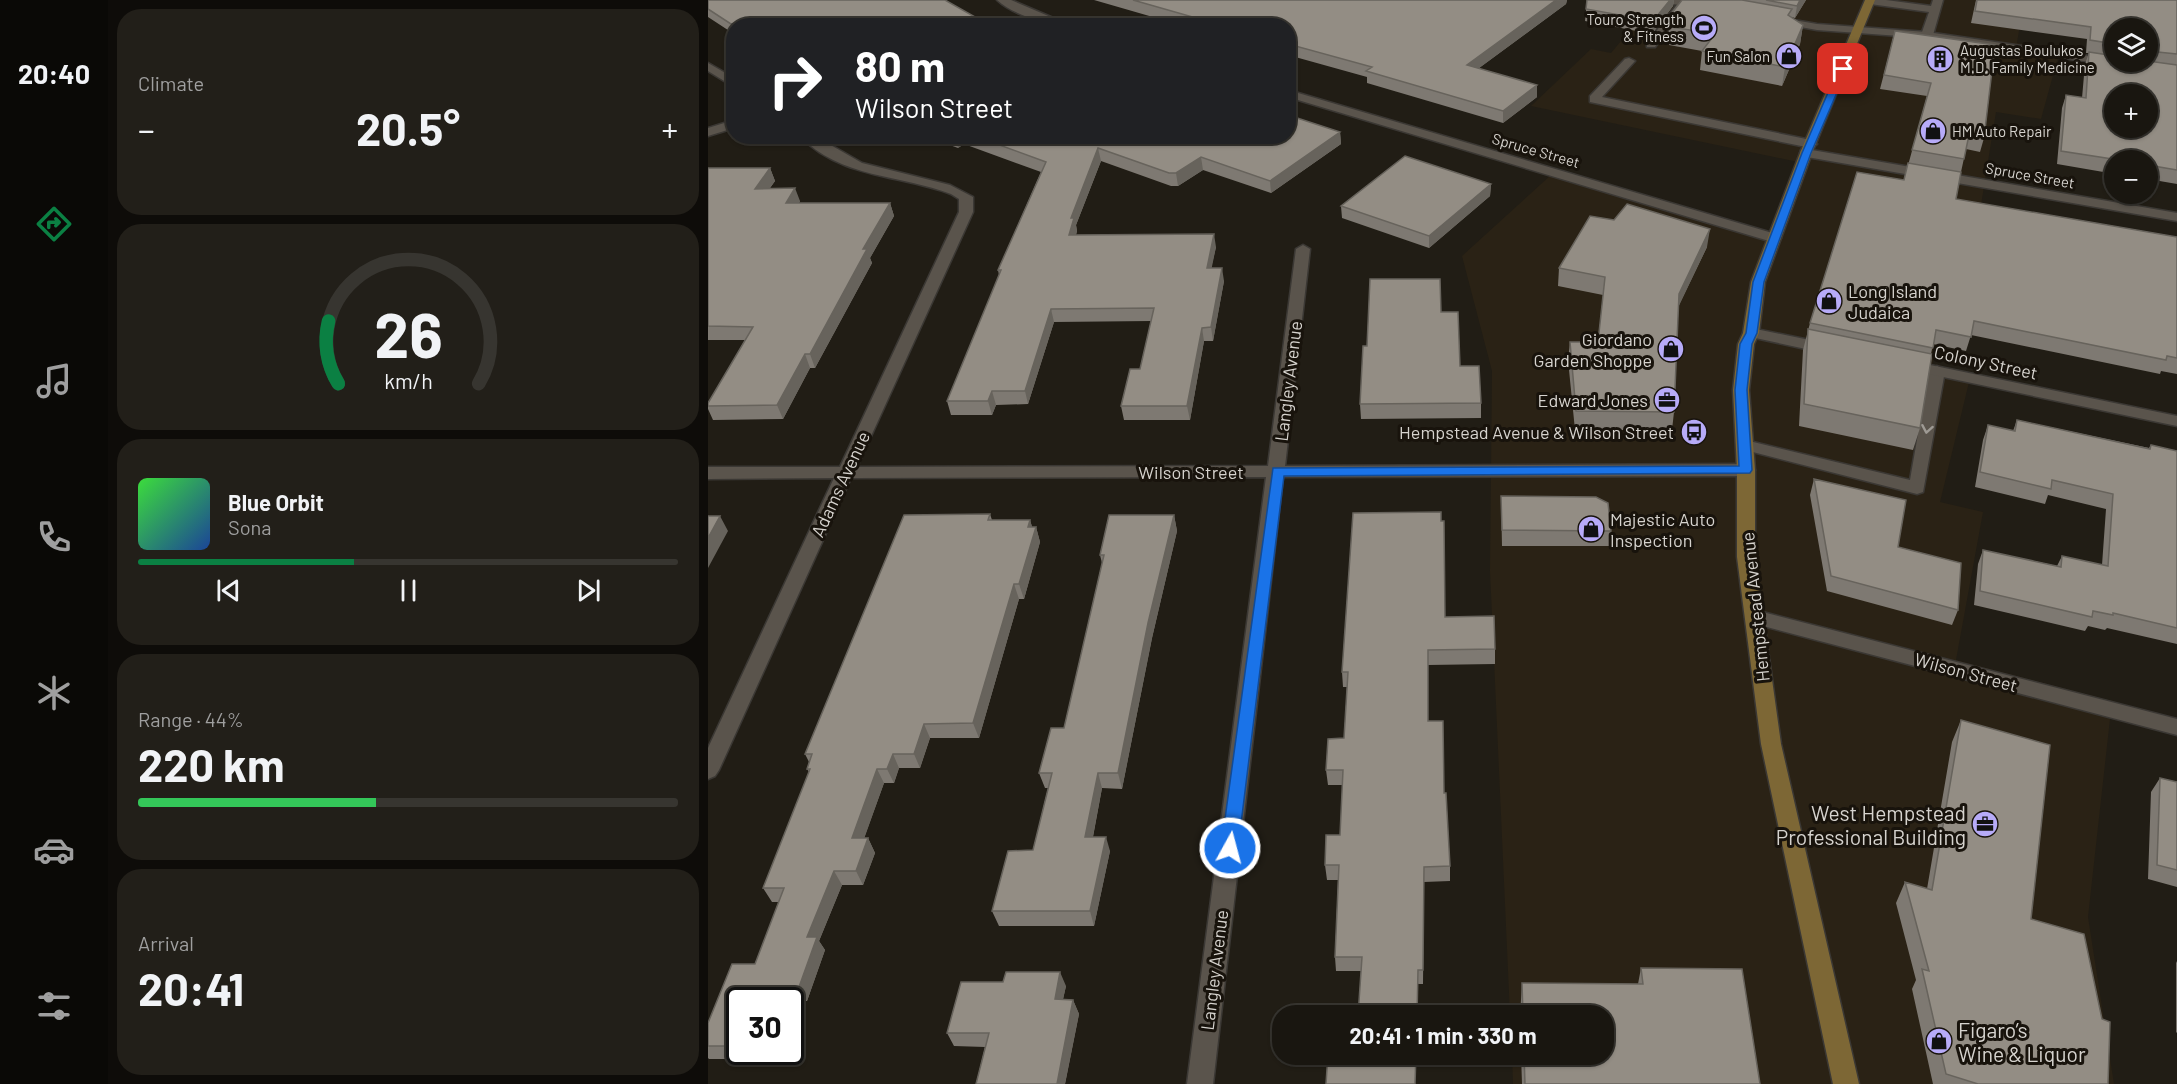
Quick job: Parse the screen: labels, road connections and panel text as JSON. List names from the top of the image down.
{
  "streets": {
    "main road": ["Hempstead Avenue"],
    "street": [
      "Spruce Street",
      "Colony Street",
      "Langley Avenue",
      "Wilson Street",
      "Adams Avenue"
    ]
  },
  "crossings": [
    ["Spruce Street", "Hempstead Avenue"],
    ["Langley Avenue", "Wilson Street"],
    ["Wilson Street", "Adams Avenue"],
    ["Wilson Street", "Hempstead Avenue"]
  ],
  "places": {
    "sports": ["Touro Strength & Fitness"],
    "shop": [
      "Fun Salon",
      "HM Auto Repair",
      "Long Island Judaica",
      "Giordano Garden Shoppe",
      "Majestic Auto Inspection",
      "Figaro’s Wine & Liquor"
    ],
    "building": ["Augustas Boulukos M.D. Family Medicine"],
    "office": ["Edward Jones", "West Hempstead Professional Building"],
    "bus stop": ["Hempstead Avenue & Wilson Street"]
  },
  "page": {
    "tabs": "20:40",
    "tile": [
      "Climate",
      ["Range · 44%", "220 km"],
      ["Arrival", "20:41"]
    ],
    "map_buttons": ["+", "−"],
    "turn": ["80 m", "Wilson Street"],
    "heat": ["−", "20.5°", "+"],
    "song": ["Blue Orbit", "Sona"],
    "limit": "30",
    "trip": "20:41 · 1 min · 330 m",
    "gauge": ["26", "km/h"]
  }
}
